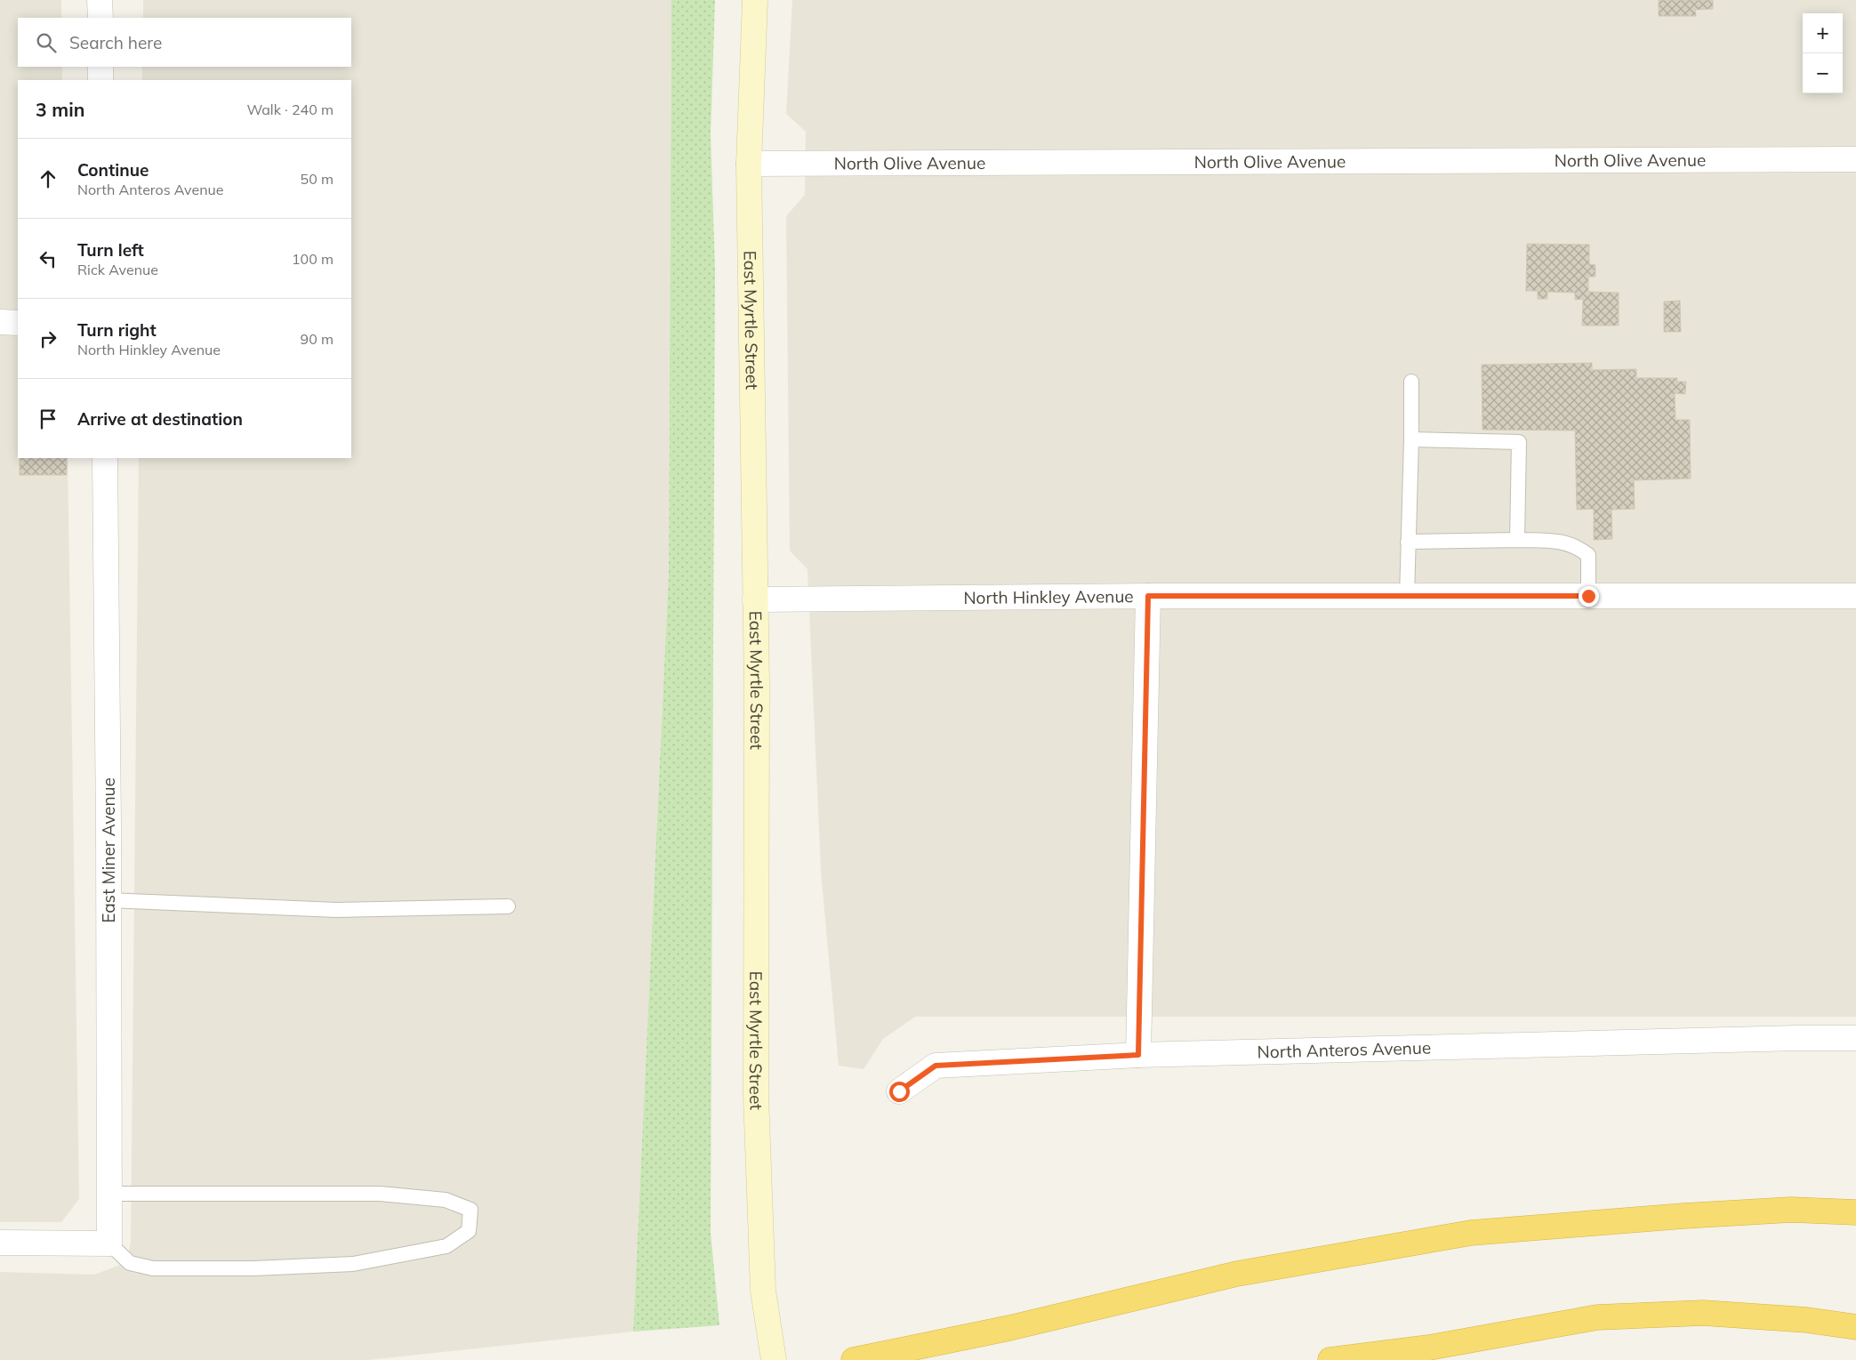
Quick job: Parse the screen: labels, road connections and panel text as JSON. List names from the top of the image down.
{
  "streets": {
    "street": [
      "North Olive Avenue",
      "East Myrtle Street",
      "North Hinkley Avenue",
      "East Miner Avenue",
      "North Anteros Avenue"
    ]
  },
  "crossings": [
    ["North Olive Avenue", "East Myrtle Street"],
    ["East Myrtle Street", "North Hinkley Avenue"]
  ],
  "page": {
    "map_buttons": ["+", "−"],
    "search": "Search here",
    "heading": ["3 min", "Walk · 240 m"],
    "list": [
      ["Continue", "North Anteros Avenue", "50 m"],
      ["Turn left", "Rick Avenue", "100 m"],
      ["Turn right", "North Hinkley Avenue", "90 m"],
      "Arrive at destination"
    ]
  }
}
